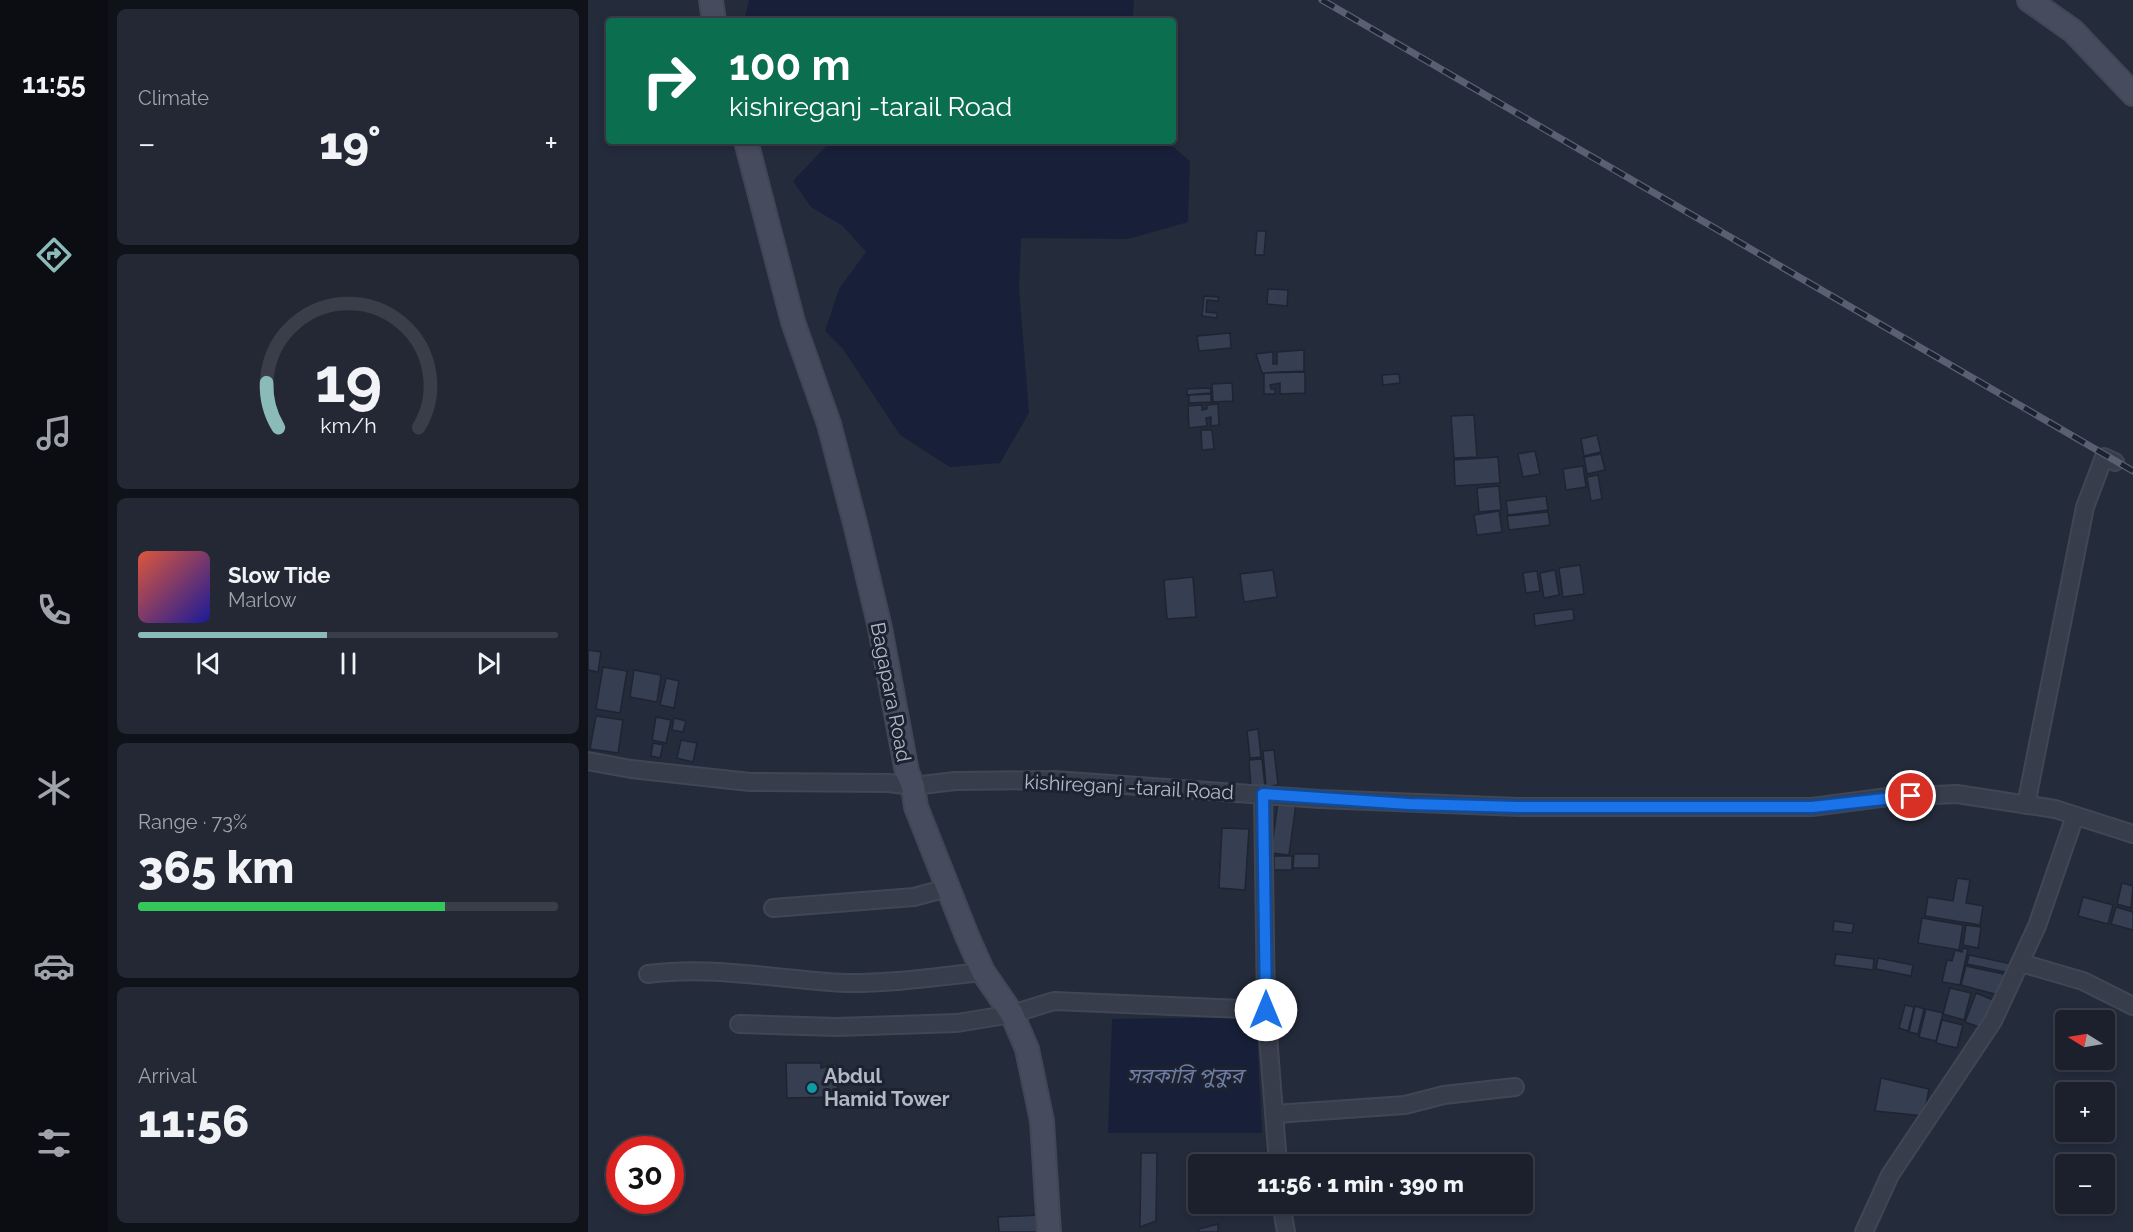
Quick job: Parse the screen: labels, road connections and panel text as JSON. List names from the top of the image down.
{
  "streets": {
    "street": ["Bagapara Road", "kishireganj -tarail Road"]
  },
  "crossings": [
    ["Bagapara Road", "kishireganj -tarail Road"]
  ],
  "water": ["সরকারি পুকুর"],
  "places": ["Abdul Hamid Tower"],
  "north": "left",
  "page": {
    "tabs": "11:55",
    "tile": [
      "Climate",
      ["Range · 73%", "365 km"],
      ["Arrival", "11:56"]
    ],
    "turn": ["100 m", "kishireganj -tarail Road"],
    "heat": ["−", "19°", "+"],
    "song": ["Slow Tide", "Marlow"],
    "map_buttons": ["+", "−"],
    "limit": "30",
    "trip": "11:56 · 1 min · 390 m",
    "gauge": ["19", "km/h"]
  }
}
